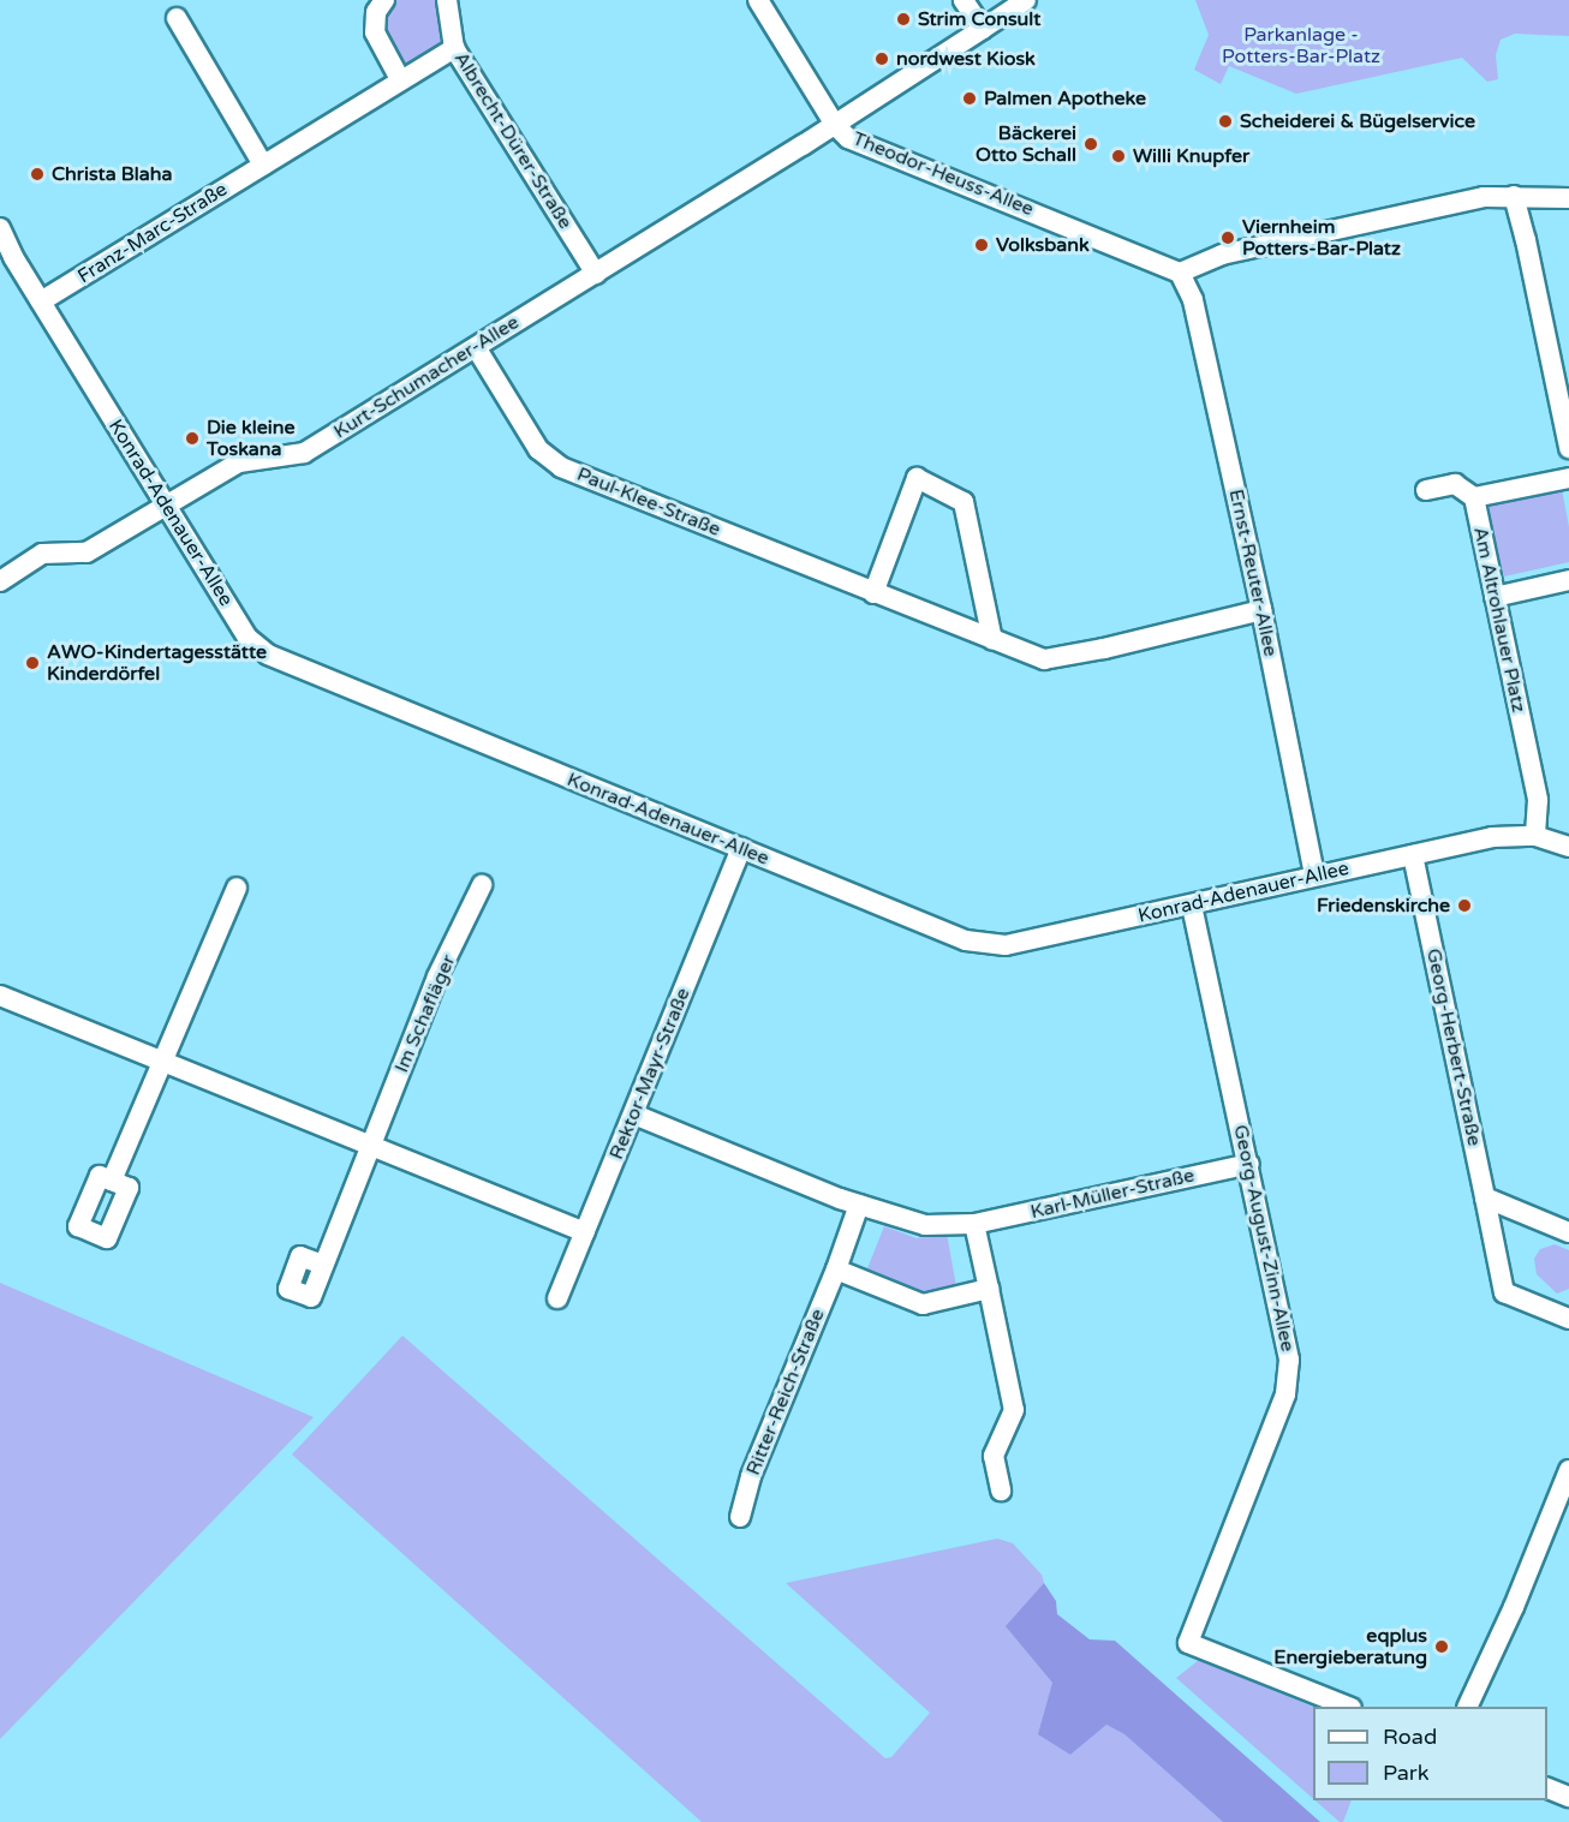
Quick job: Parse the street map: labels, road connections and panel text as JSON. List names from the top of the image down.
{
  "streets": {
    "street": [
      "Albrecht-Dürer-Straße",
      "Theodor-Heuss-Allee",
      "Franz-Marc-Straße",
      "Kurt-Schumacher-Allee",
      "Paul-Klee-Straße",
      "Konrad-Adenauer-Allee",
      "Ernst-Reuter-Allee",
      "Am Altrohlauer Platz",
      "Im Schafläger",
      "Georg-Herbert-Straße",
      "Rektor-Mayr-Straße",
      "Karl-Müller-Straße",
      "Georg-August-Zinn-Allee",
      "Ritter-Reich-Straße"
    ]
  },
  "crossings": [
    ["Albrecht-Dürer-Straße", "Franz-Marc-Straße"],
    ["Albrecht-Dürer-Straße", "Kurt-Schumacher-Allee"],
    ["Theodor-Heuss-Allee", "Kurt-Schumacher-Allee"],
    ["Theodor-Heuss-Allee", "Ernst-Reuter-Allee"],
    ["Franz-Marc-Straße", "Konrad-Adenauer-Allee"],
    ["Kurt-Schumacher-Allee", "Paul-Klee-Straße"],
    ["Kurt-Schumacher-Allee", "Konrad-Adenauer-Allee"],
    ["Paul-Klee-Straße", "Ernst-Reuter-Allee"],
    ["Konrad-Adenauer-Allee", "Ernst-Reuter-Allee"],
    ["Konrad-Adenauer-Allee", "Am Altrohlauer Platz"],
    ["Konrad-Adenauer-Allee", "Georg-Herbert-Straße"],
    ["Konrad-Adenauer-Allee", "Rektor-Mayr-Straße"],
    ["Konrad-Adenauer-Allee", "Georg-August-Zinn-Allee"],
    ["Rektor-Mayr-Straße", "Karl-Müller-Straße"],
    ["Karl-Müller-Straße", "Georg-August-Zinn-Allee"]
  ],
  "parks": ["Parkanlage - Potters-Bar-Platz"],
  "places": [
    "Strim Consult",
    "nordwest Kiosk",
    "Palmen Apotheke",
    "Scheiderei & Bügelservice",
    "Bäckerei Otto Schall",
    "Willi Knupfer",
    "Christa Blaha",
    "Viernheim Potters-Bar-Platz",
    "Volksbank",
    "Die kleine Toskana",
    "AWO-Kindertagesstätte Kinderdörfel",
    "Friedenskirche",
    "eqplus Energieberatung"
  ],
  "legend": ["Road", "Park"]
}
